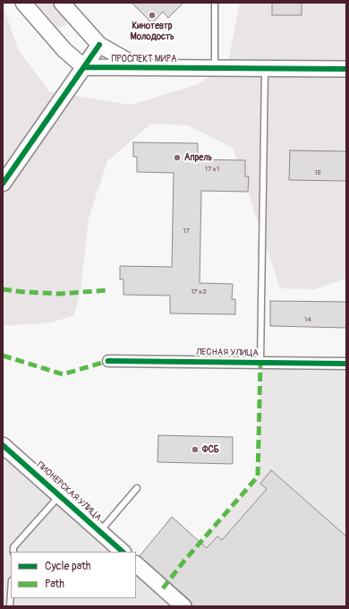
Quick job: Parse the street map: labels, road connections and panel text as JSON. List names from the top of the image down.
{
  "streets": {
    "street": ["ПРОСПЕКТ МИРА", "ЛЕСНАЯ УЛИЦА", "ПИОНЕРСКАЯ УЛИЦА"]
  },
  "places": ["Кинотеатр Молодость", "Апрель", "ФСБ"],
  "house_numbers": [
    "17 к1",
    "15",
    "17",
    "17 к2",
    "14"
  ],
  "legend": ["Cycle path", "Path"]
}
